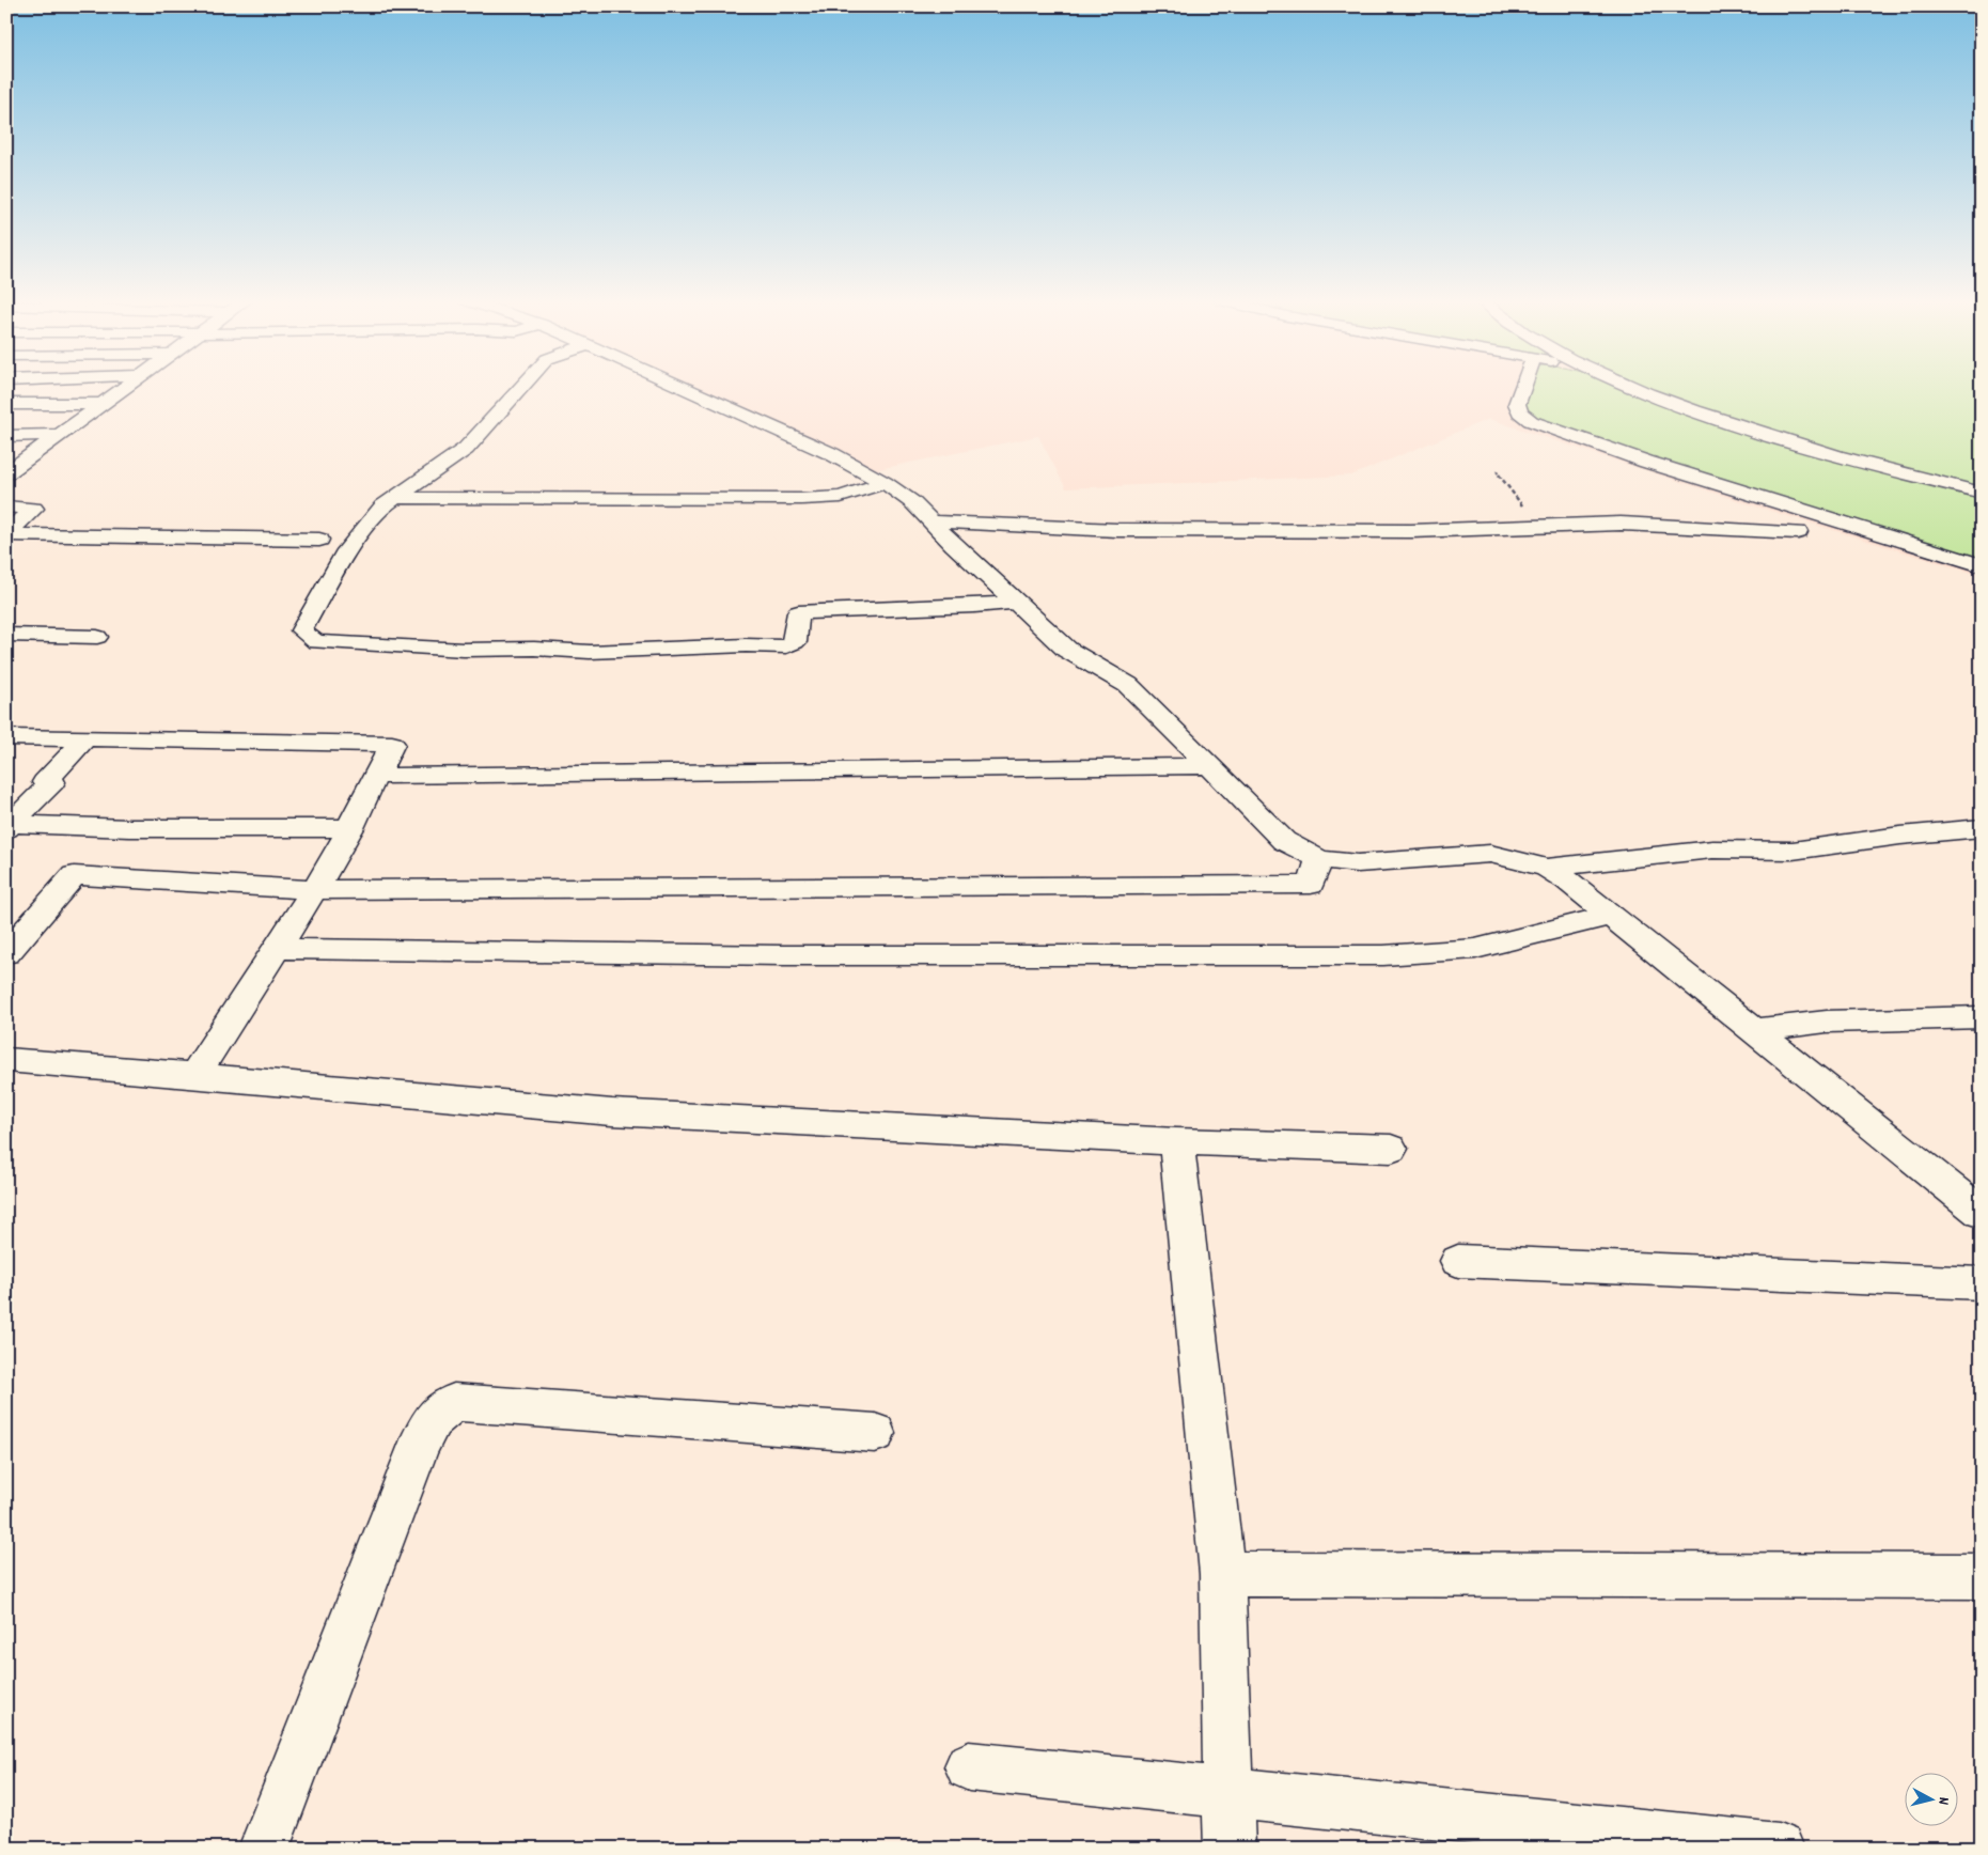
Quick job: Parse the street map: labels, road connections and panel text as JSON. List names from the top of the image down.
{
  "north": "right"
}
